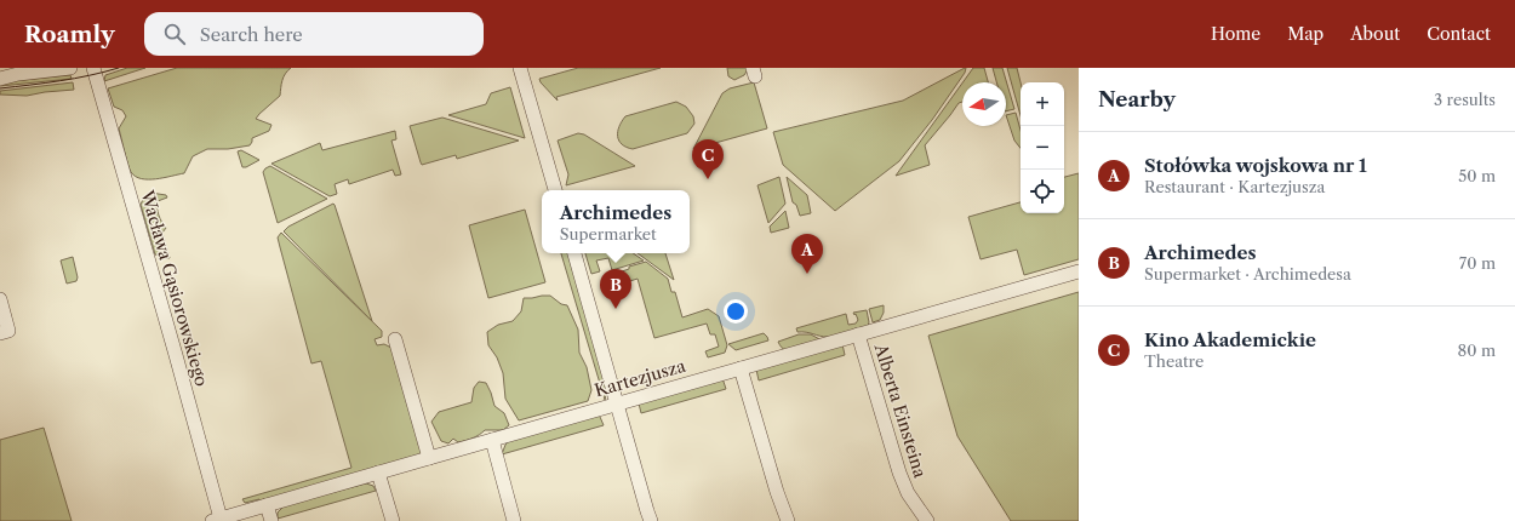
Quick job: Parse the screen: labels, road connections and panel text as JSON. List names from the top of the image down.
{
  "streets": {
    "street": ["Wacława Gąsiorowskiego", "Kartezjusza", "Alberta Einsteina"]
  },
  "crossings": [
    ["Wacława Gąsiorowskiego", "Kartezjusza"],
    ["Kartezjusza", "Alberta Einsteina"]
  ],
  "north": "left",
  "page": {
    "header": "Roamly",
    "search": "Search here",
    "nav": [
      "Home",
      "Map",
      "About",
      "Contact"
    ],
    "heading": ["Nearby", "3 results"],
    "map_buttons": ["+", "−"],
    "list": [
      {
        "mark": "A",
        "name": "Stołówka wojskowa nr 1",
        "note": "Restaurant · Kartezjusza",
        "value": "50 m"
      },
      {
        "mark": "B",
        "name": "Archimedes",
        "note": "Supermarket · Archimedesa",
        "value": "70 m"
      },
      {
        "mark": "C",
        "name": "Kino Akademickie",
        "note": "Theatre",
        "value": "80 m"
      }
    ],
    "pins": ["C", "A", "B"],
    "popup": ["Archimedes", "Supermarket"]
  }
}
